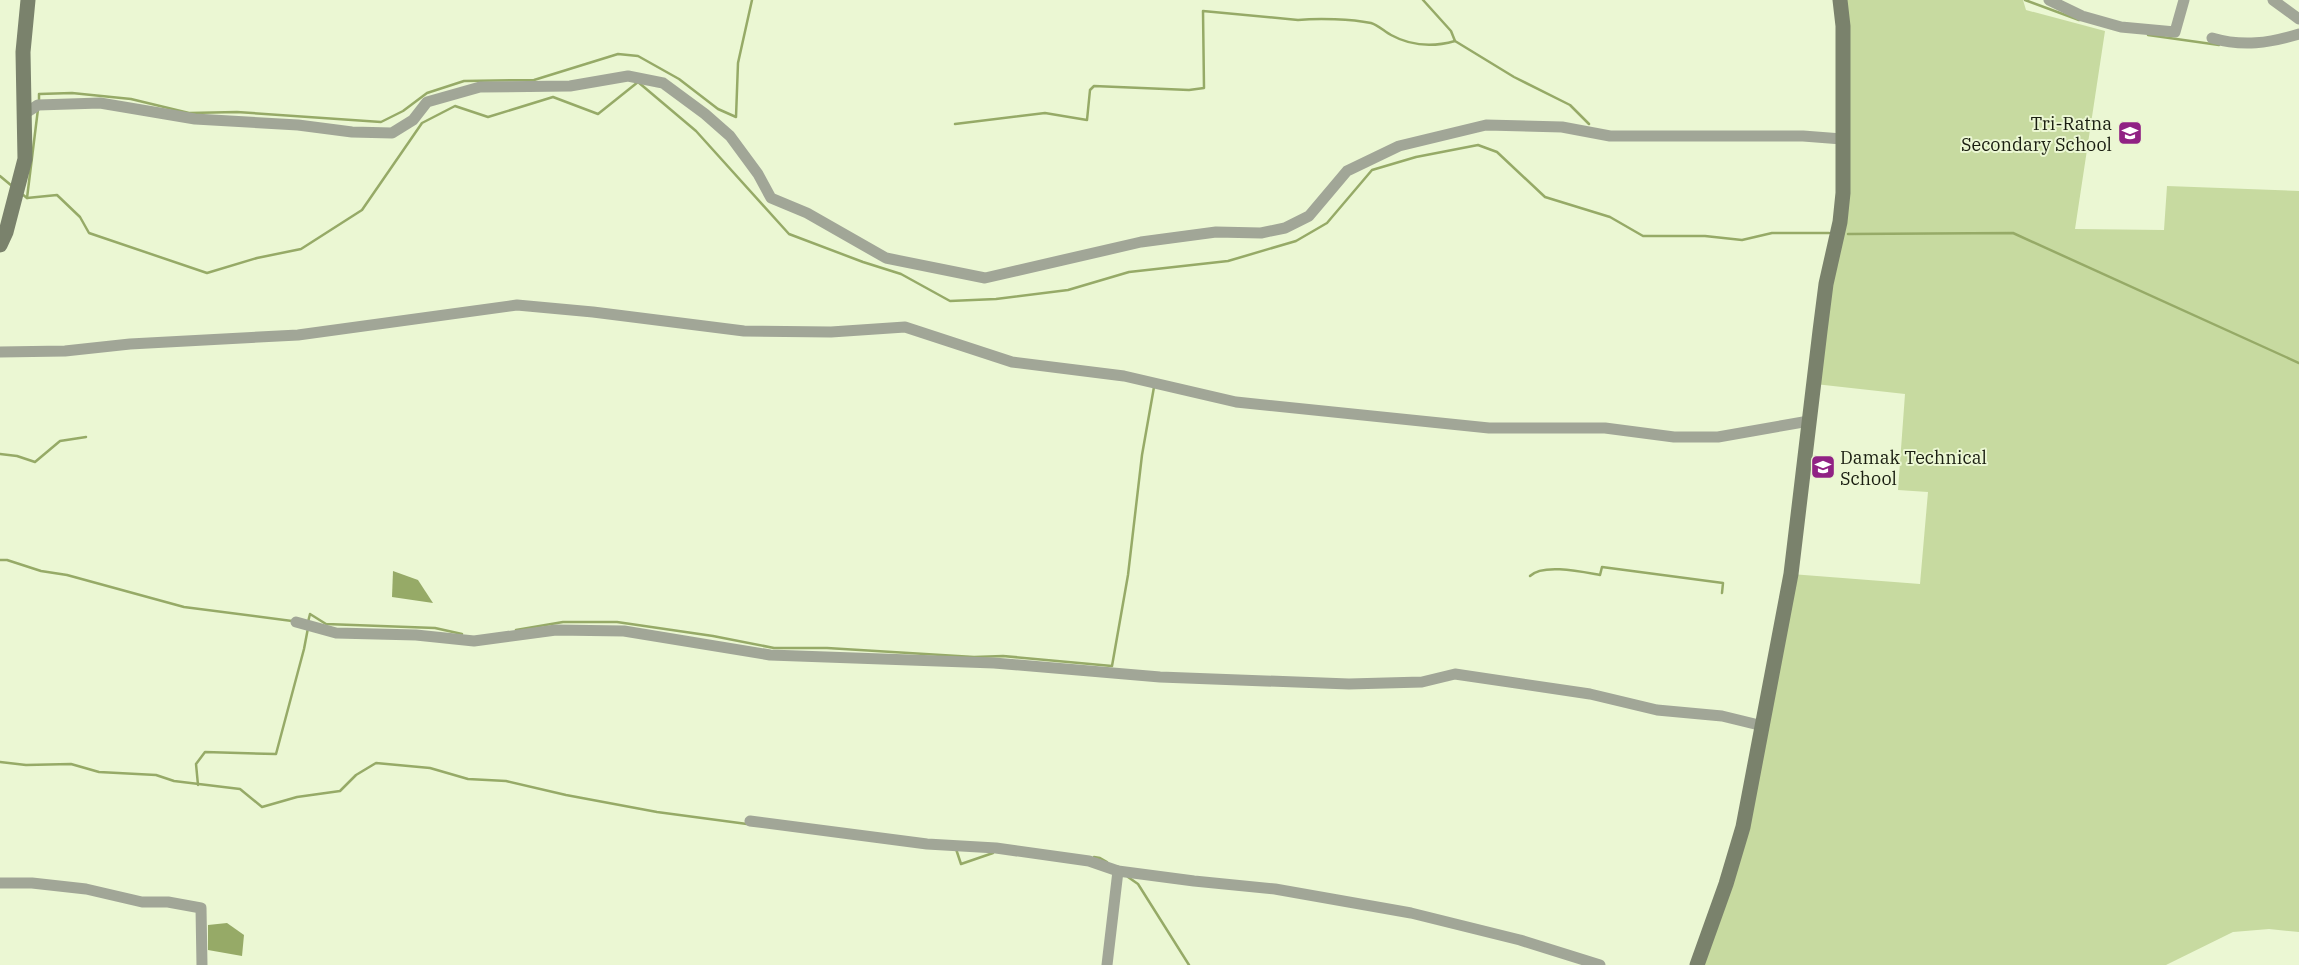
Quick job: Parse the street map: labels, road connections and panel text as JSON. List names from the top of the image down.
{
  "places": {
    "school or university": ["Tri-Ratna Secondary School", "Damak Technical School"]
  }
}
